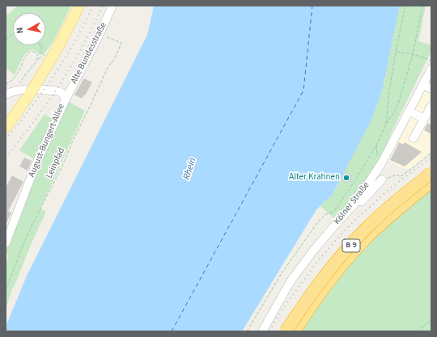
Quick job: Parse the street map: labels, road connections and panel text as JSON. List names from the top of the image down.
{
  "streets": {
    "highway": ["B 9"],
    "street": ["Alte Bundesstraße", "August-Bungert-Allee", "Kölner Straße"],
    "path": ["Leinpfad"]
  },
  "crossings": [
    ["Alte Bundesstraße", "August-Bungert-Allee"],
    ["Alte Bundesstraße", "Leinpfad"]
  ],
  "water": ["Rhein"],
  "places": ["Alter Krahnen"],
  "north": "left"
}
